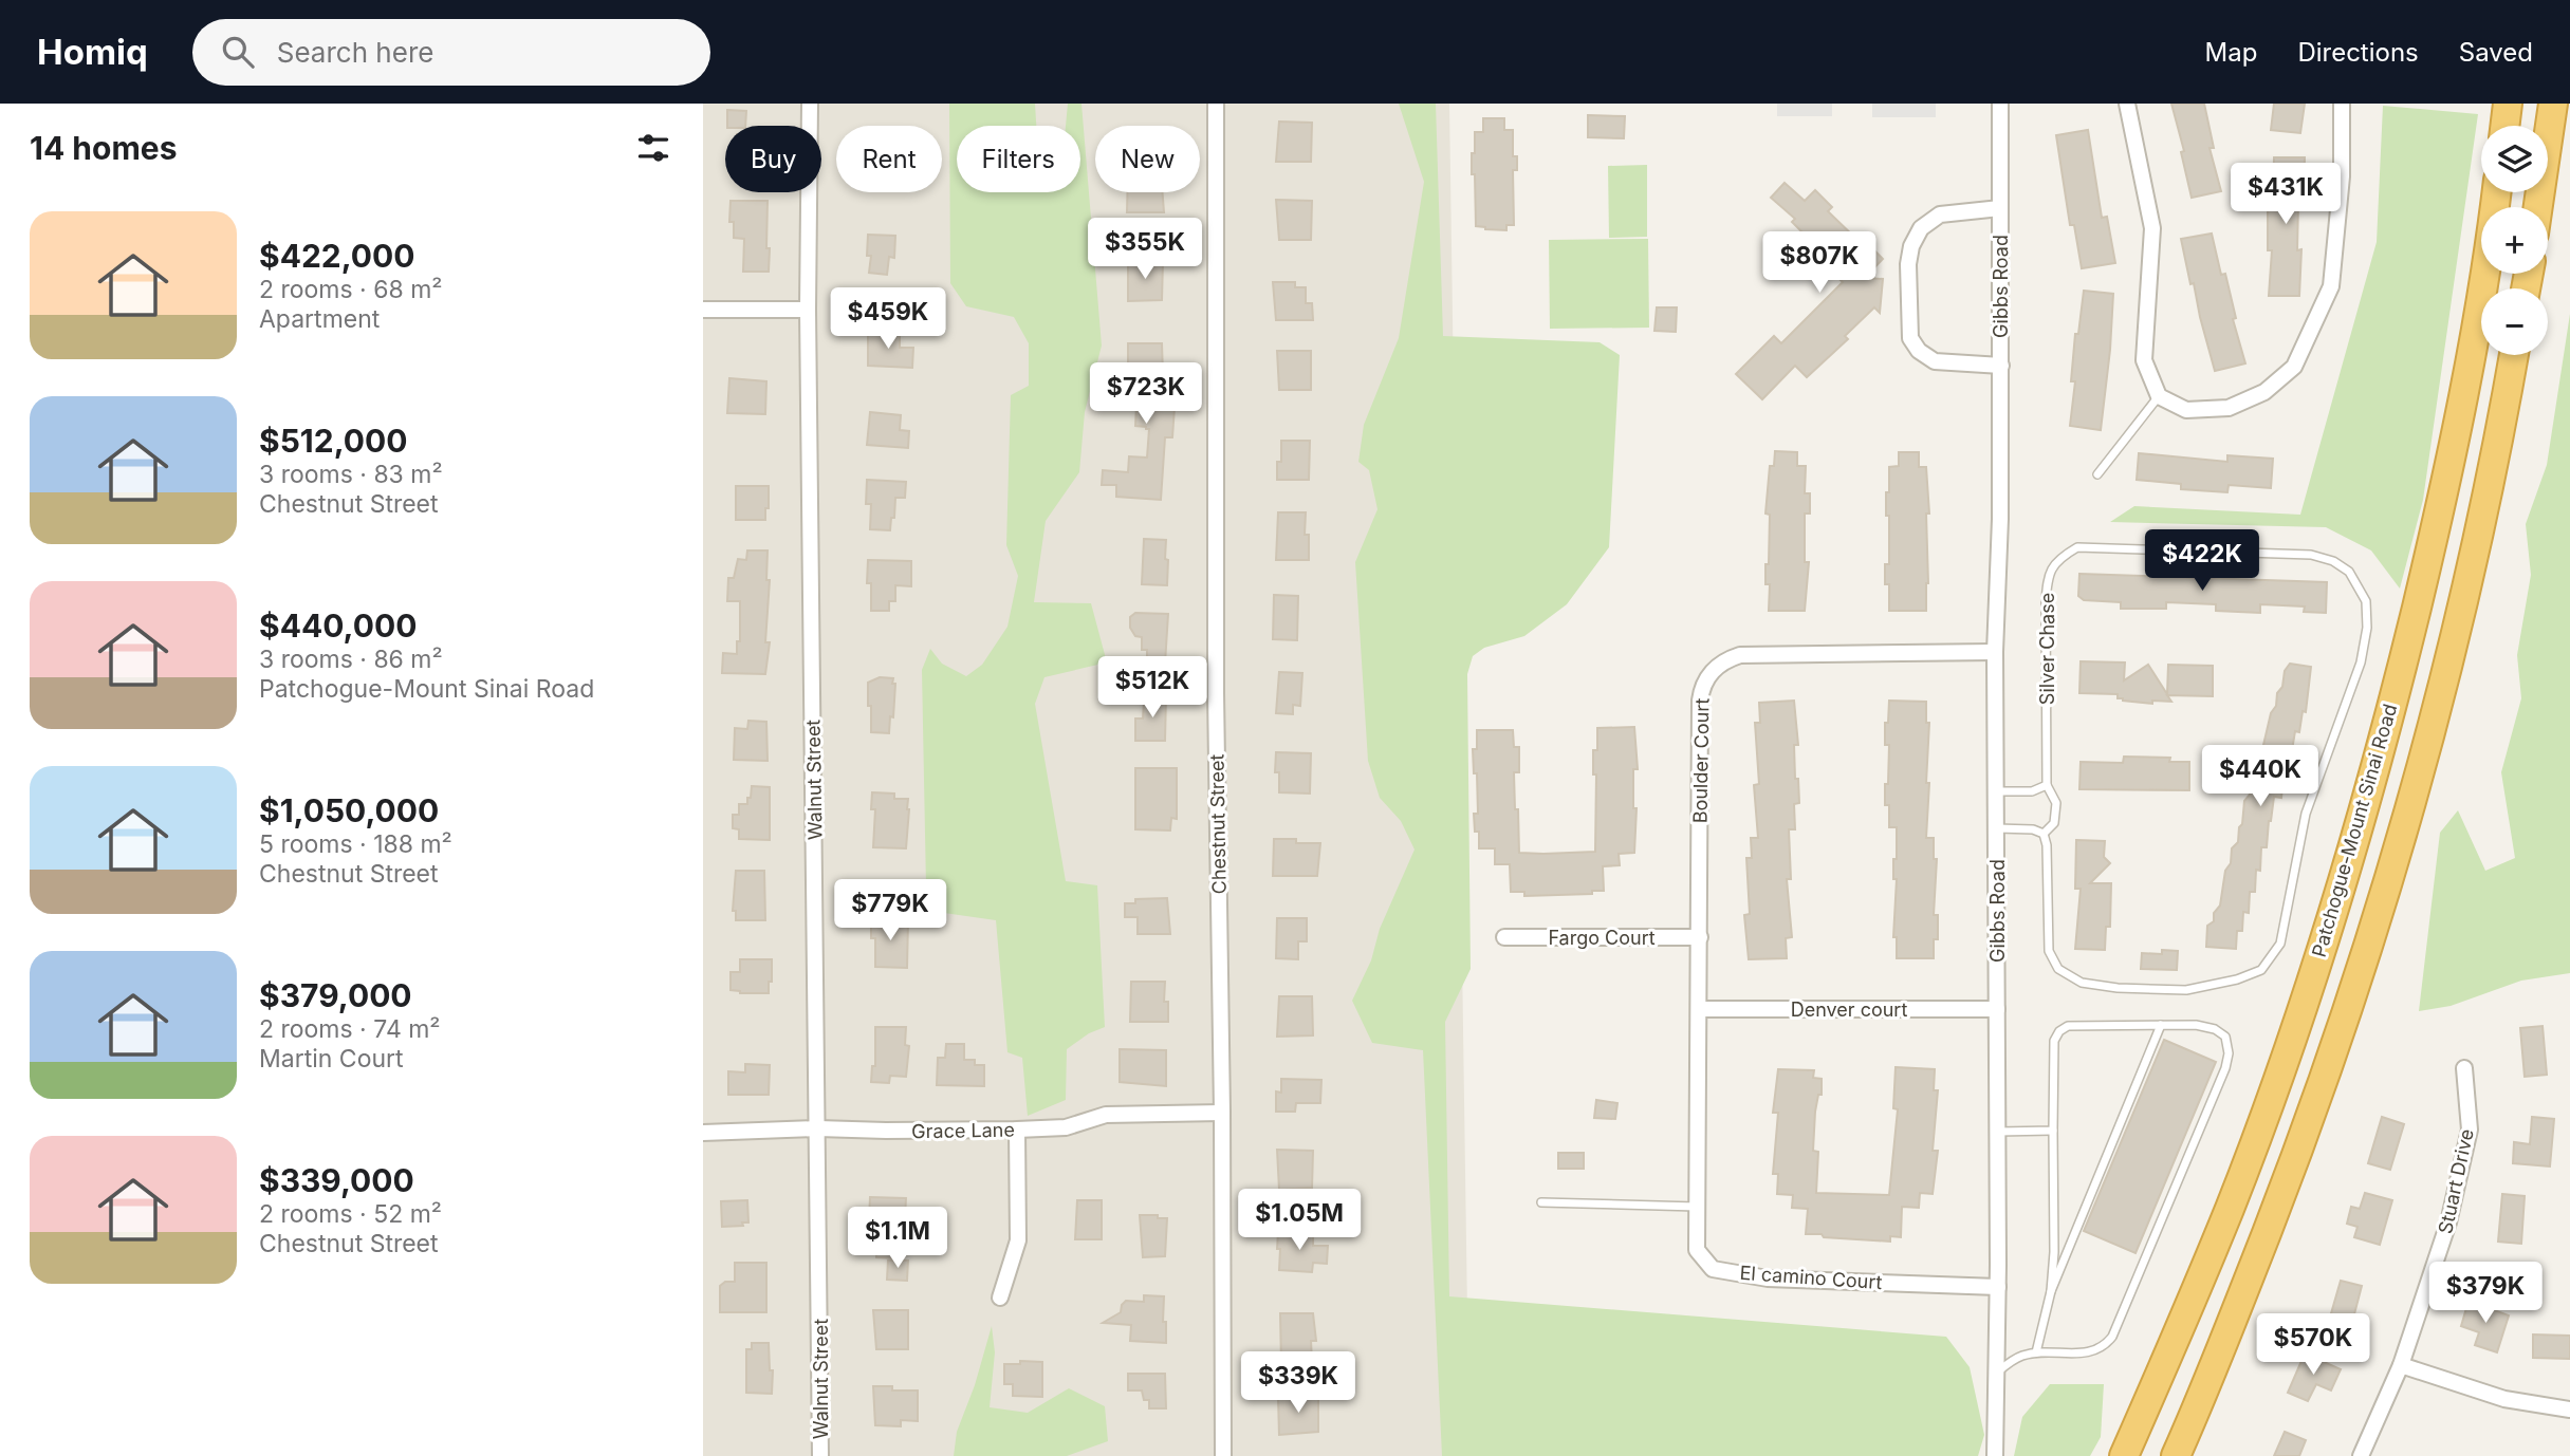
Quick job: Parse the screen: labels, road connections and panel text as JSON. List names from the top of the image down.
{
  "streets": {
    "highway": ["Patchogue-Mount Sinai Road"],
    "street": [
      "Gibbs Road",
      "Boulder Court",
      "Walnut Street",
      "Chestnut Street",
      "Fargo Court",
      "Denver court",
      "Grace Lane",
      "Stuart Drive",
      "El camino Court"
    ],
    "lane": ["Silver Chase"]
  },
  "crossings": [
    ["Gibbs Road", "Boulder Court"],
    ["Gibbs Road", "Denver court"],
    ["Gibbs Road", "El camino Court"],
    ["Boulder Court", "Fargo Court"],
    ["Boulder Court", "Denver court"],
    ["Boulder Court", "El camino Court"],
    ["Walnut Street", "Grace Lane"],
    ["Chestnut Street", "Grace Lane"],
    ["Denver court", "El camino Court"]
  ],
  "page": {
    "header": "Homiq",
    "search": "Search here",
    "nav": ["Map", "Directions", "Saved"],
    "heading": "14 homes",
    "map_buttons": ["+", "−"],
    "chip": [
      "Buy",
      "Rent",
      "Filters",
      "New"
    ],
    "price": [
      "$431K",
      "$355K",
      "$807K",
      "$459K",
      "$723K",
      "$422K",
      "$512K",
      "$440K",
      "$779K",
      "$1.05M",
      "$1.1M",
      "$379K",
      "$570K",
      "$339K"
    ],
    "list": [
      {
        "name": "$422,000",
        "note": "2 rooms · 68 m² · Apartment"
      },
      {
        "name": "$512,000",
        "note": "3 rooms · 83 m² · Chestnut Street"
      },
      {
        "name": "$440,000",
        "note": "3 rooms · 86 m² · Patchogue-Mount Sinai Road"
      },
      {
        "name": "$1,050,000",
        "note": "5 rooms · 188 m² · Chestnut Street"
      },
      {
        "name": "$379,000",
        "note": "2 rooms · 74 m² · Martin Court"
      },
      {
        "name": "$339,000",
        "note": "2 rooms · 52 m² · Chestnut Street"
      }
    ]
  }
}
